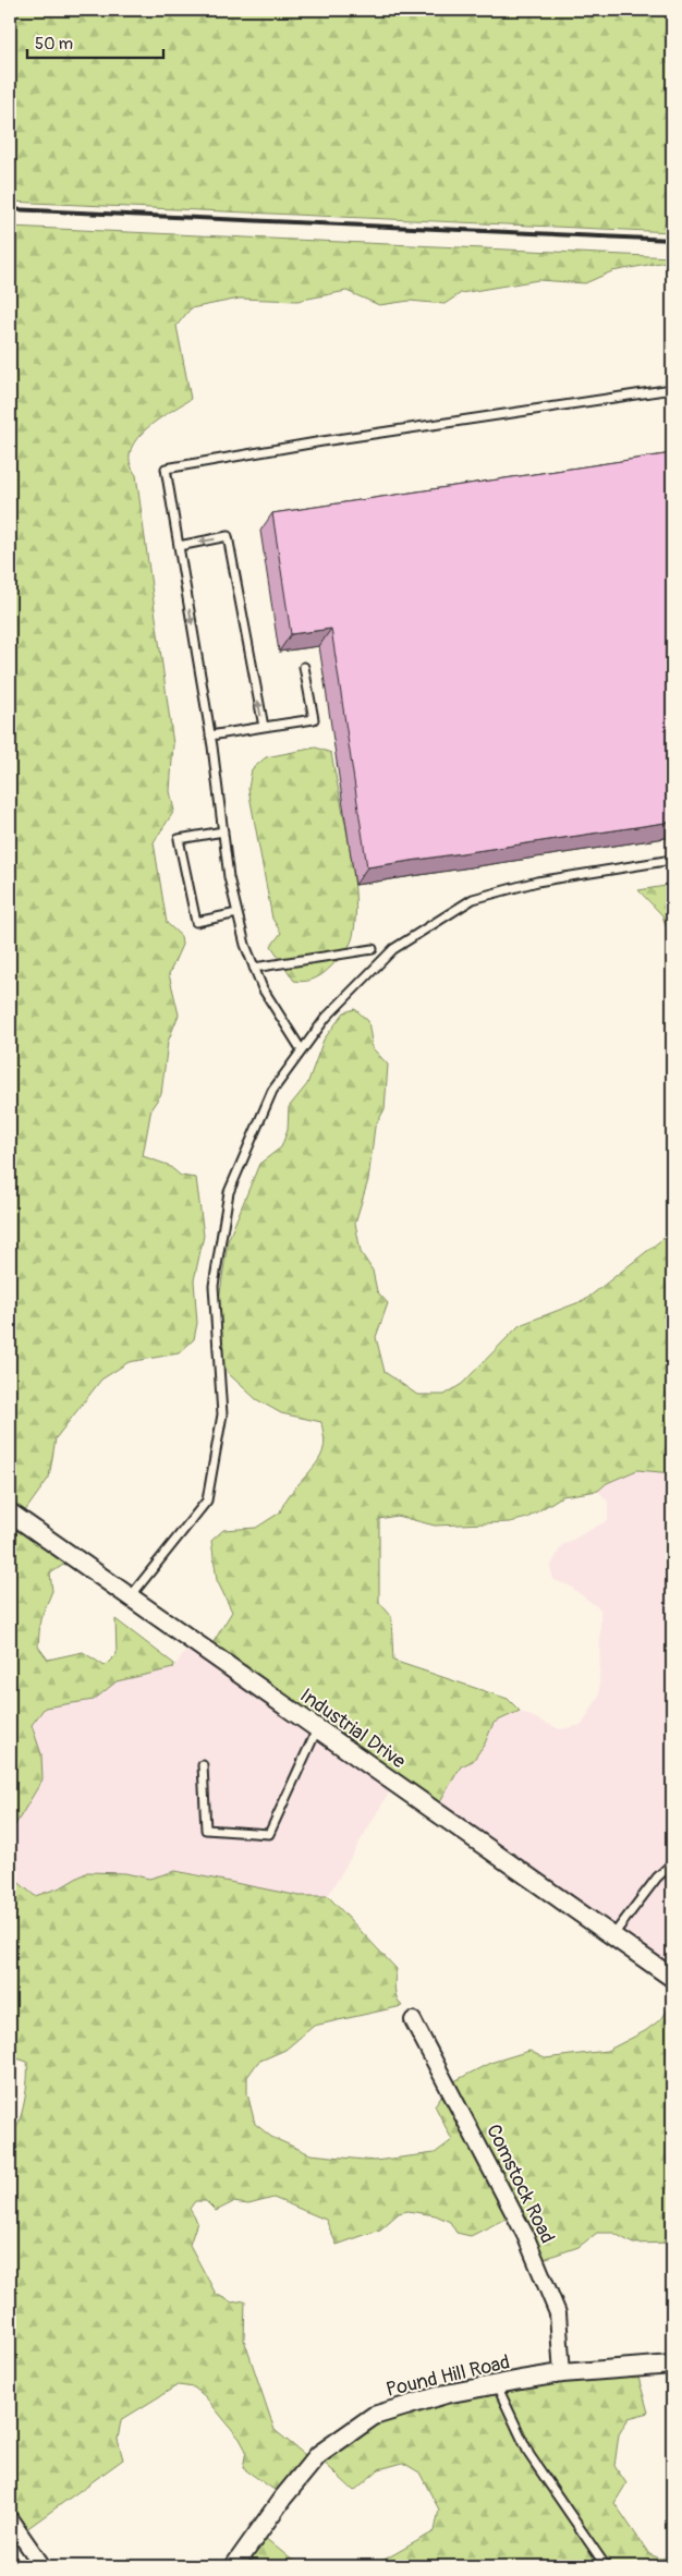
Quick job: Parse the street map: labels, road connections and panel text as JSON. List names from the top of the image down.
{
  "streets": {
    "street": ["Industrial Drive", "Comstock Road", "Pound Hill Road"]
  },
  "crossings": [
    ["Comstock Road", "Pound Hill Road"]
  ],
  "scale_bar": "50 m"
}
